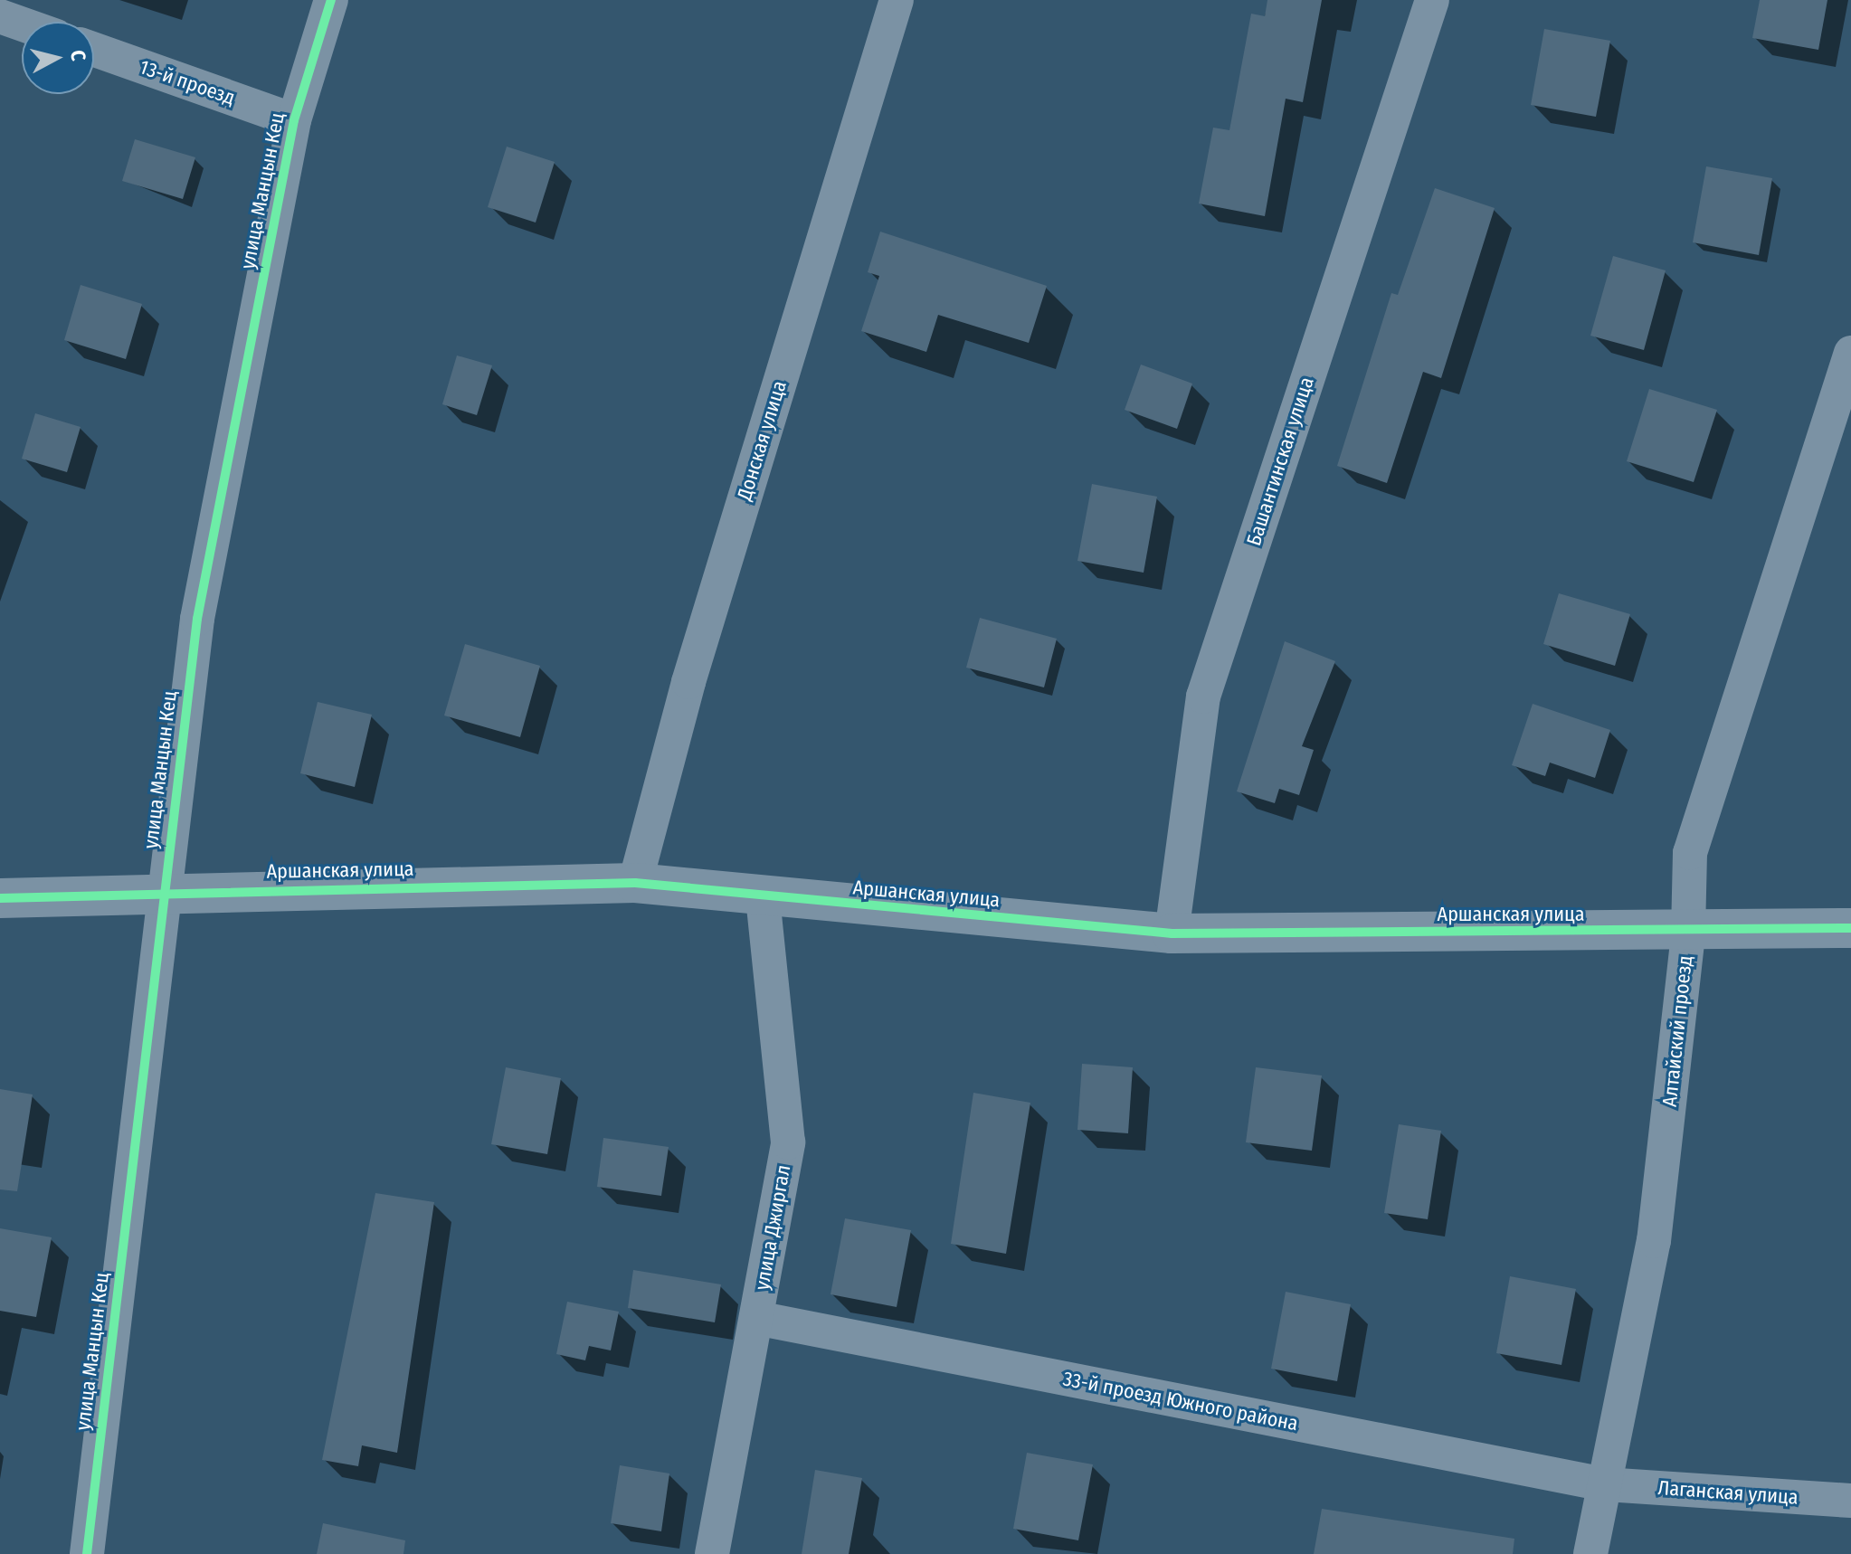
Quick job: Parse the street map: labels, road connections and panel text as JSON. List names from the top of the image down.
{
  "streets": {
    "street": [
      "13-й проезд",
      "улица Манцын Кец",
      "Донская улица",
      "Башантинская улица",
      "Аршанская улица",
      "Алтайский проезд",
      "улица Джиргал",
      "33-й проезд Южного района",
      "Лаганская улица"
    ]
  },
  "crossings": [
    ["13-й проезд", "улица Манцын Кец"],
    ["улица Манцын Кец", "Аршанская улица"],
    ["Донская улица", "Аршанская улица"],
    ["Башантинская улица", "Аршанская улица"],
    ["Аршанская улица", "Алтайский проезд"],
    ["Аршанская улица", "улица Джиргал"],
    ["Алтайский проезд", "33-й проезд Южного района"],
    ["Алтайский проезд", "Лаганская улица"],
    ["улица Джиргал", "33-й проезд Южного района"],
    ["33-й проезд Южного района", "Лаганская улица"]
  ],
  "north": "right"
}
